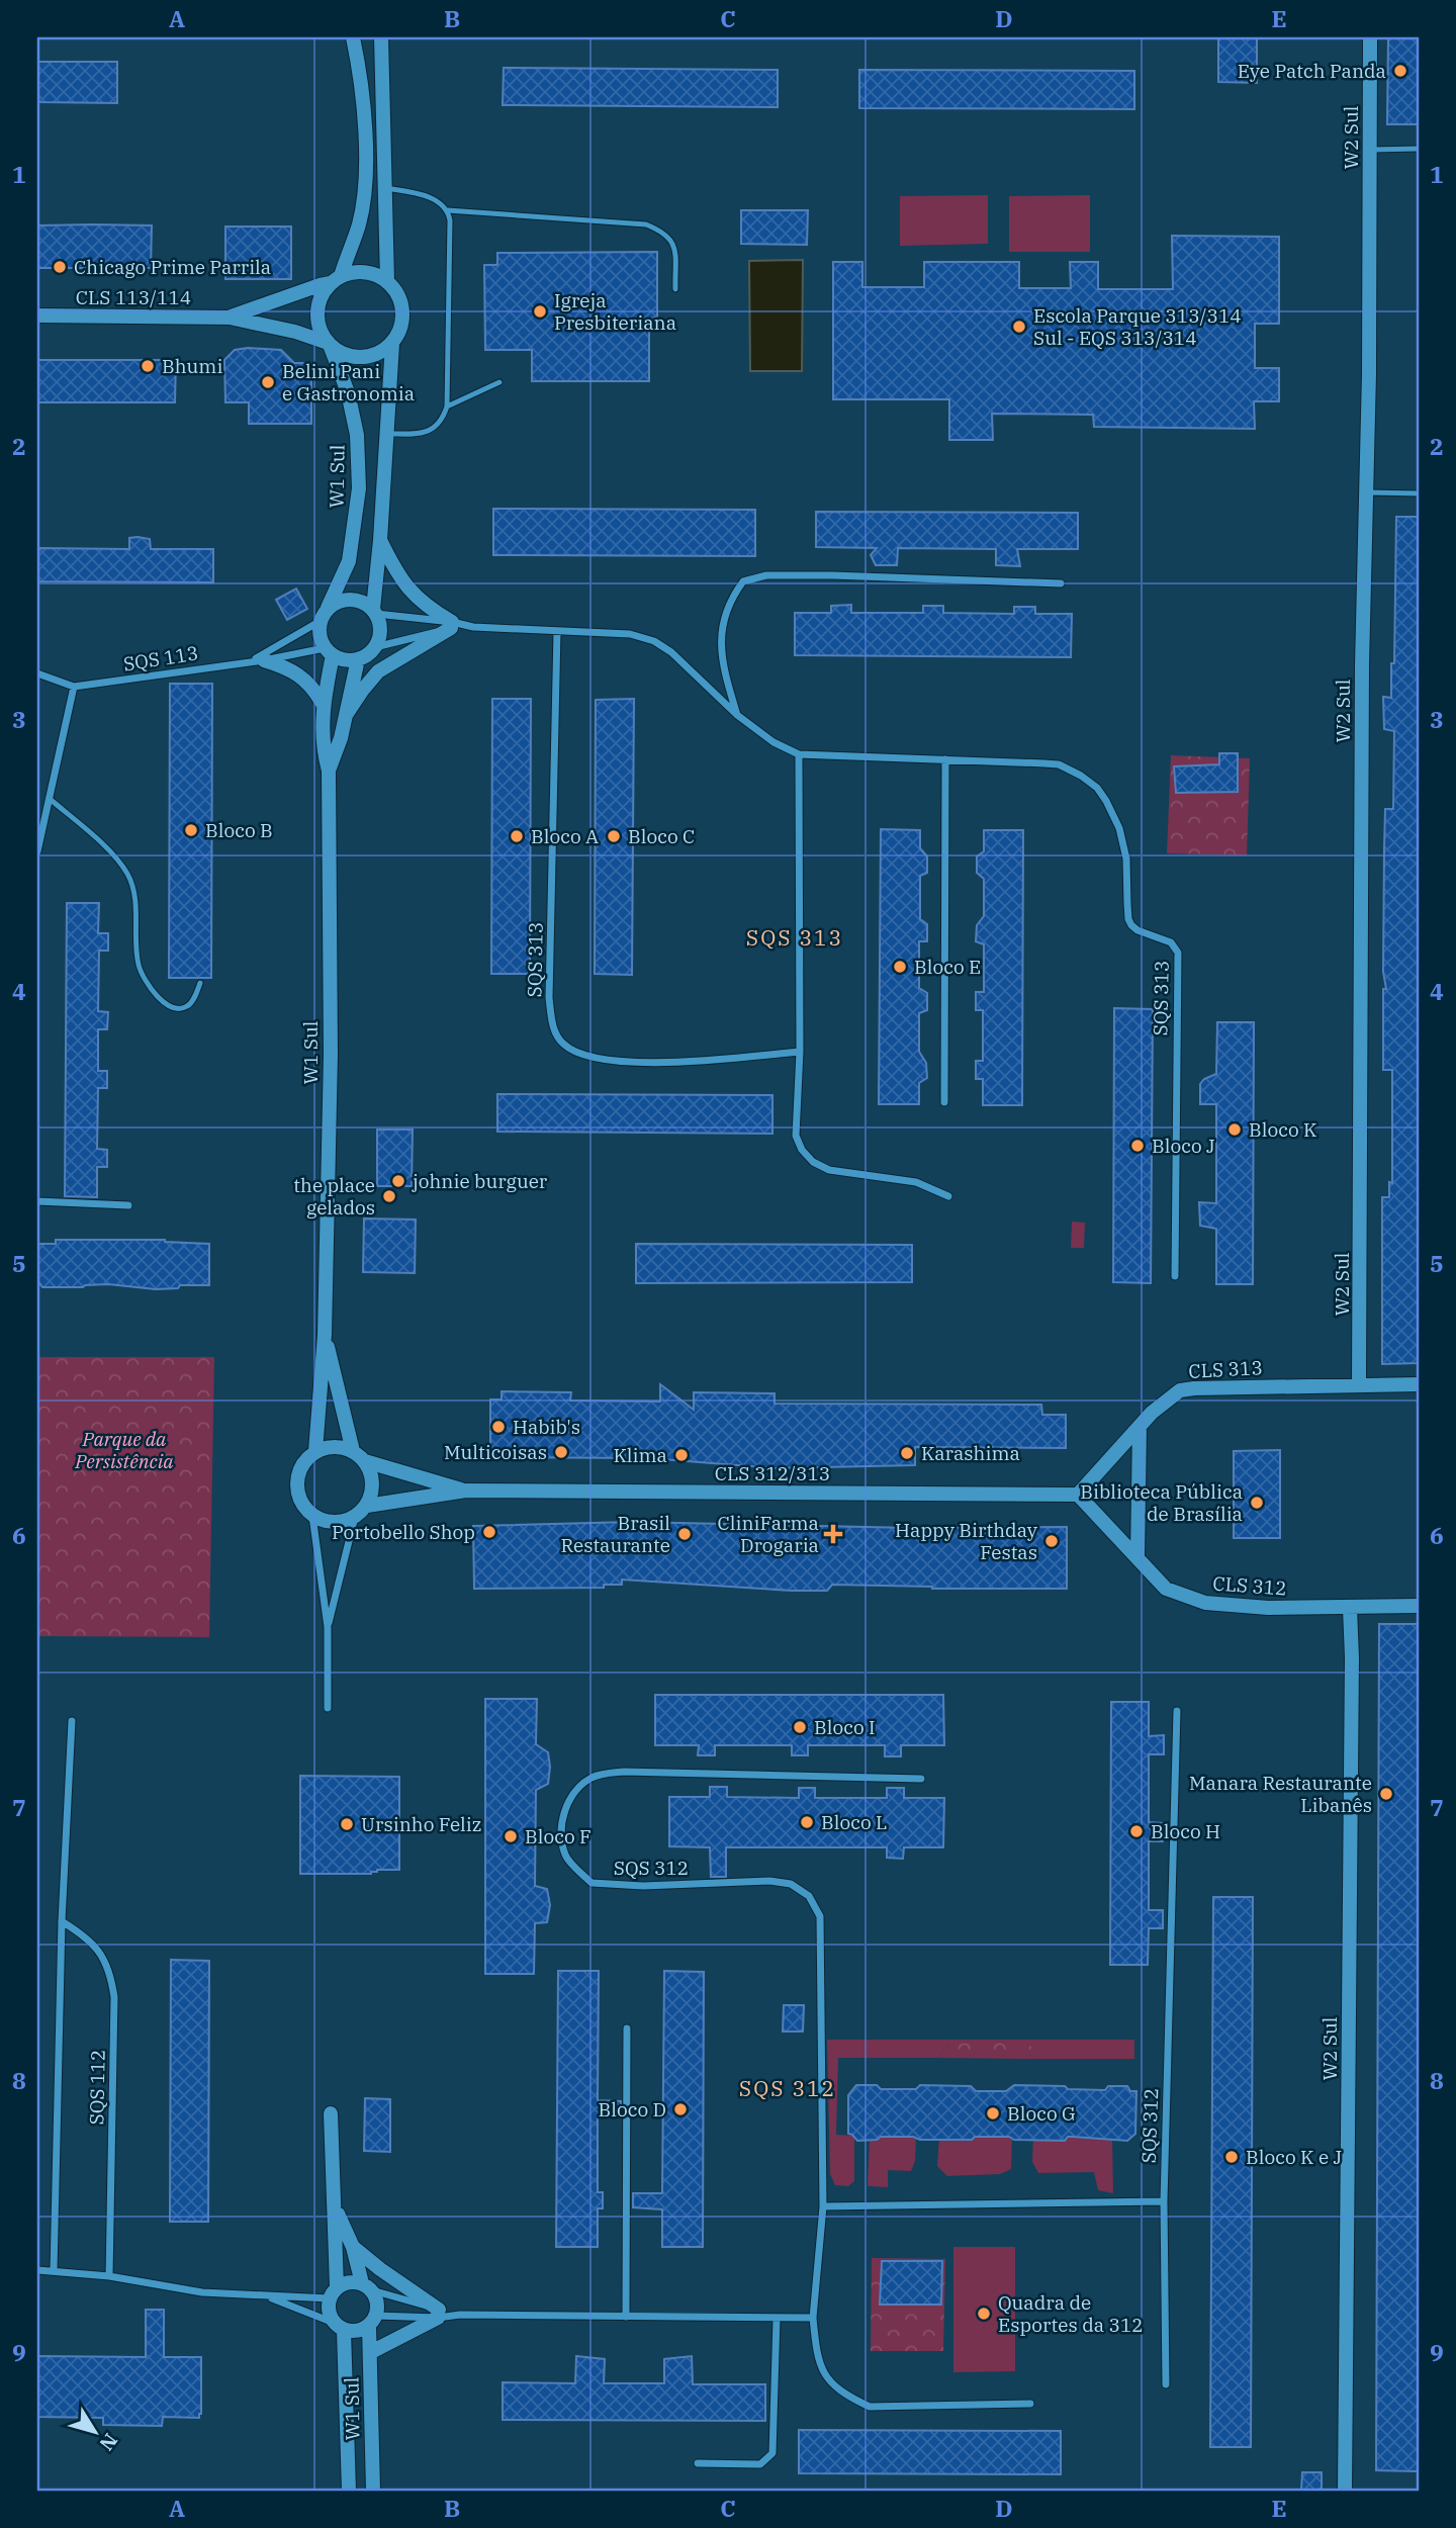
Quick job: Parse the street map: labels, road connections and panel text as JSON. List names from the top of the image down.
{
  "streets": {
    "street": [
      "W2 Sul",
      "CLS 113/114",
      "W1 Sul",
      "SQS 113",
      "SQS 313",
      "CLS 313",
      "CLS 312/313",
      "CLS 312",
      "SQS 312",
      "SQS 112"
    ]
  },
  "crossings": [
    ["W2 Sul", "CLS 313"],
    ["W2 Sul", "CLS 312"],
    ["CLS 113/114", "W1 Sul"],
    ["W1 Sul", "SQS 113"],
    ["W1 Sul", "SQS 313"],
    ["W1 Sul", "CLS 312/313"],
    ["SQS 113", "SQS 313"],
    ["CLS 313", "CLS 312/313"],
    ["CLS 313", "CLS 312"],
    ["CLS 312/313", "CLS 312"]
  ],
  "districts": ["SQS 313", "SQS 312"],
  "parks": ["Parque da Persistência"],
  "places": {
    "other": [
      "Eye Patch Panda",
      "Chicago Prime Parrila",
      "Igreja Presbiteriana",
      "Escola Parque 313/314 Sul - EQS 313/314",
      "Bhumi",
      "Belini Pani e Gastronomia",
      "Bloco B",
      "Bloco A",
      "Bloco C",
      "Bloco E",
      "Bloco K",
      "Bloco J",
      "johnie burguer",
      "the place gelados",
      "Habib's",
      "Multicoisas",
      "Karashima",
      "Klima",
      "Biblioteca Pública de Brasília",
      "Portobello Shop",
      "Brasil Restaurante",
      "Happy Birthday Festas",
      "Bloco I",
      "Manara Restaurante Libanês",
      "Bloco L",
      "Ursinho Feliz",
      "Bloco H",
      "Bloco F",
      "Bloco D",
      "Bloco G",
      "Bloco K e J",
      "Quadra de Esportes da 312"
    ],
    "health": ["CliniFarma Drogaria"]
  },
  "north": "bottom right",
  "grid": {
    "columns": [
      "A",
      "B",
      "C",
      "D",
      "E"
    ],
    "rows": [
      "1",
      "2",
      "3",
      "4",
      "5",
      "6",
      "7",
      "8",
      "9"
    ]
  }
}
